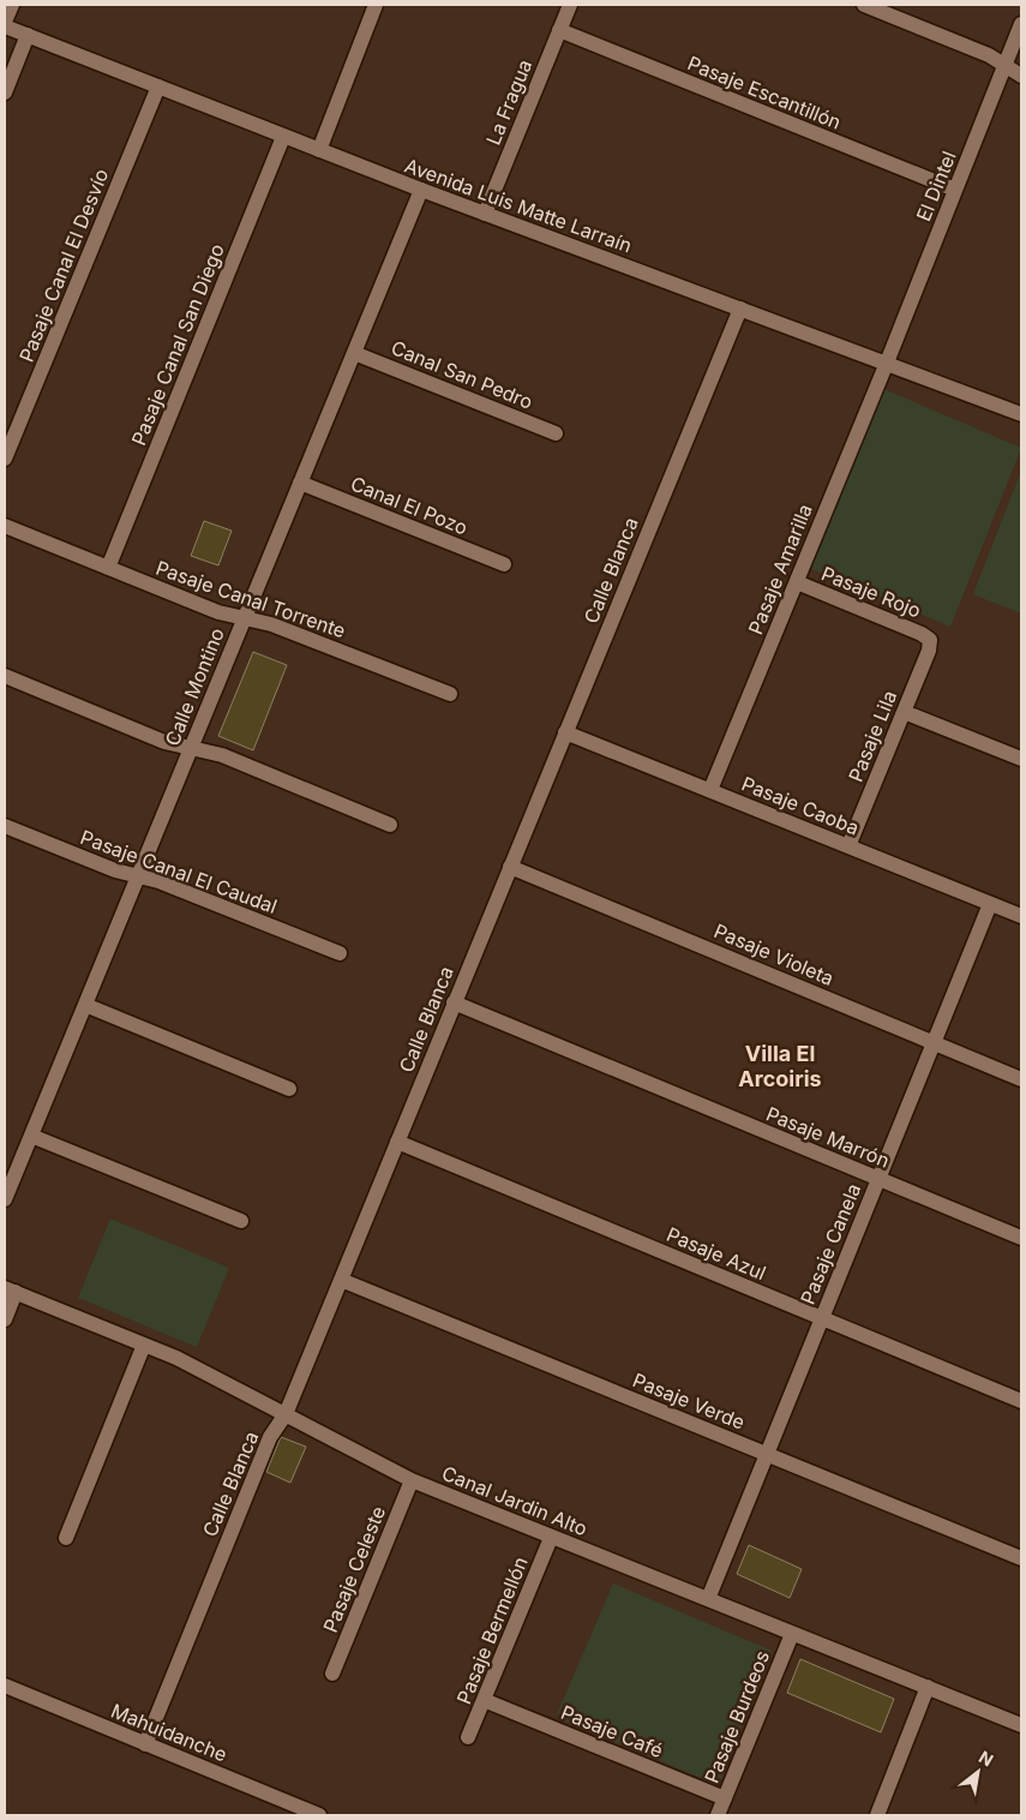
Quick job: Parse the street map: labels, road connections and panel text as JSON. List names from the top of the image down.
{
  "streets": {
    "street": [
      "Pasaje Escantillón",
      "La Fragua",
      "El Dintel",
      "Avenida Luis Matte Larraín",
      "Pasaje Canal El Desvío",
      "Pasaje Canal San Diego",
      "Canal San Pedro",
      "Canal El Pozo",
      "Pasaje Amarilla",
      "Calle Blanca",
      "Pasaje Rojo",
      "Pasaje Canal Torrente",
      "Calle Montino",
      "Pasaje Lila",
      "Pasaje Caoba",
      "Pasaje Canal El Caudal",
      "Pasaje Violeta",
      "Pasaje Marrón",
      "Pasaje Canela",
      "Pasaje Azul",
      "Pasaje Verde",
      "Canal Jardin Alto",
      "Pasaje Celeste",
      "Pasaje Bermellón",
      "Pasaje Burdeos",
      "Pasaje Café",
      "Mahuidanche"
    ]
  },
  "crossings": [
    ["Pasaje Escantillón", "La Fragua"],
    ["Pasaje Escantillón", "El Dintel"],
    ["La Fragua", "Avenida Luis Matte Larraín"],
    ["El Dintel", "Avenida Luis Matte Larraín"],
    ["El Dintel", "Pasaje Amarilla"],
    ["Avenida Luis Matte Larraín", "Pasaje Canal El Desvío"],
    ["Avenida Luis Matte Larraín", "Pasaje Canal San Diego"],
    ["Avenida Luis Matte Larraín", "Pasaje Amarilla"],
    ["Avenida Luis Matte Larraín", "Calle Blanca"],
    ["Avenida Luis Matte Larraín", "Calle Montino"],
    ["Pasaje Canal San Diego", "Pasaje Canal Torrente"],
    ["Canal San Pedro", "Calle Montino"],
    ["Canal El Pozo", "Calle Montino"],
    ["Pasaje Amarilla", "Pasaje Rojo"],
    ["Pasaje Amarilla", "Pasaje Caoba"],
    ["Calle Blanca", "Pasaje Caoba"],
    ["Calle Blanca", "Pasaje Violeta"],
    ["Calle Blanca", "Pasaje Marrón"],
    ["Calle Blanca", "Pasaje Azul"],
    ["Calle Blanca", "Pasaje Verde"],
    ["Calle Blanca", "Canal Jardin Alto"],
    ["Calle Blanca", "Mahuidanche"],
    ["Pasaje Rojo", "Pasaje Lila"],
    ["Pasaje Canal Torrente", "Calle Montino"],
    ["Calle Montino", "Pasaje Canal El Caudal"],
    ["Pasaje Lila", "Pasaje Caoba"],
    ["Pasaje Caoba", "Pasaje Canela"],
    ["Pasaje Violeta", "Pasaje Canela"],
    ["Pasaje Marrón", "Pasaje Canela"],
    ["Pasaje Canela", "Pasaje Azul"],
    ["Pasaje Canela", "Pasaje Verde"],
    ["Pasaje Canela", "Canal Jardin Alto"],
    ["Canal Jardin Alto", "Pasaje Celeste"],
    ["Canal Jardin Alto", "Pasaje Bermellón"],
    ["Canal Jardin Alto", "Pasaje Burdeos"],
    ["Pasaje Bermellón", "Pasaje Café"],
    ["Pasaje Burdeos", "Pasaje Café"]
  ],
  "districts": ["Villa El Arcoiris"],
  "north": "top right"
}
